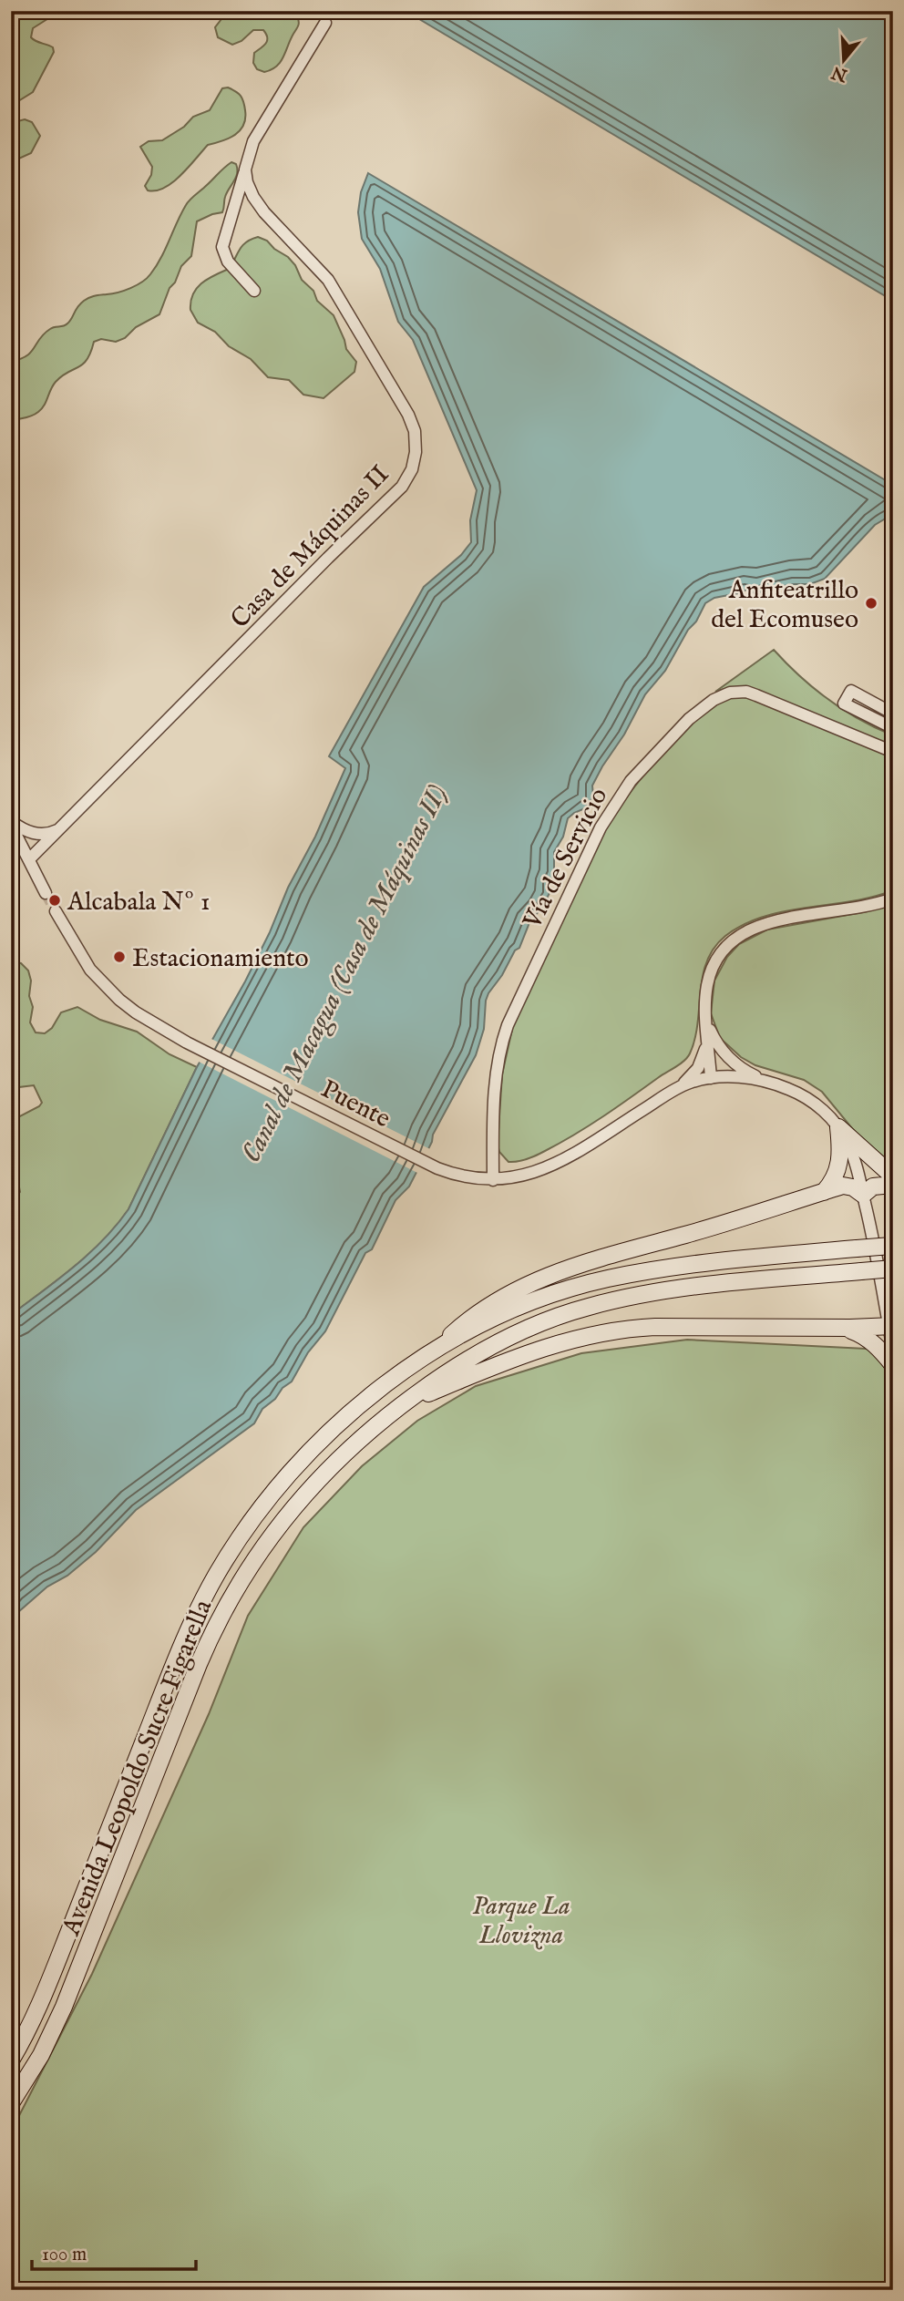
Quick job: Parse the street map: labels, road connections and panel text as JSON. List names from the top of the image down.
{
  "streets": {
    "main road": ["Avenida Leopoldo Sucre Figarella"],
    "street": ["Casa de Máquinas II", "Vía de Servicio", "Puente"]
  },
  "crossings": [
    ["Vía de Servicio", "Puente"]
  ],
  "water": ["Canal de Macagua (Casa de Máquinas II)"],
  "parks": ["Parque La Llovizna"],
  "places": ["Anfiteatrillo del Ecomuseo", "Alcabala Nº 1", "Estacionamiento"],
  "scale_bar": "100 m",
  "north": "bottom"
}
